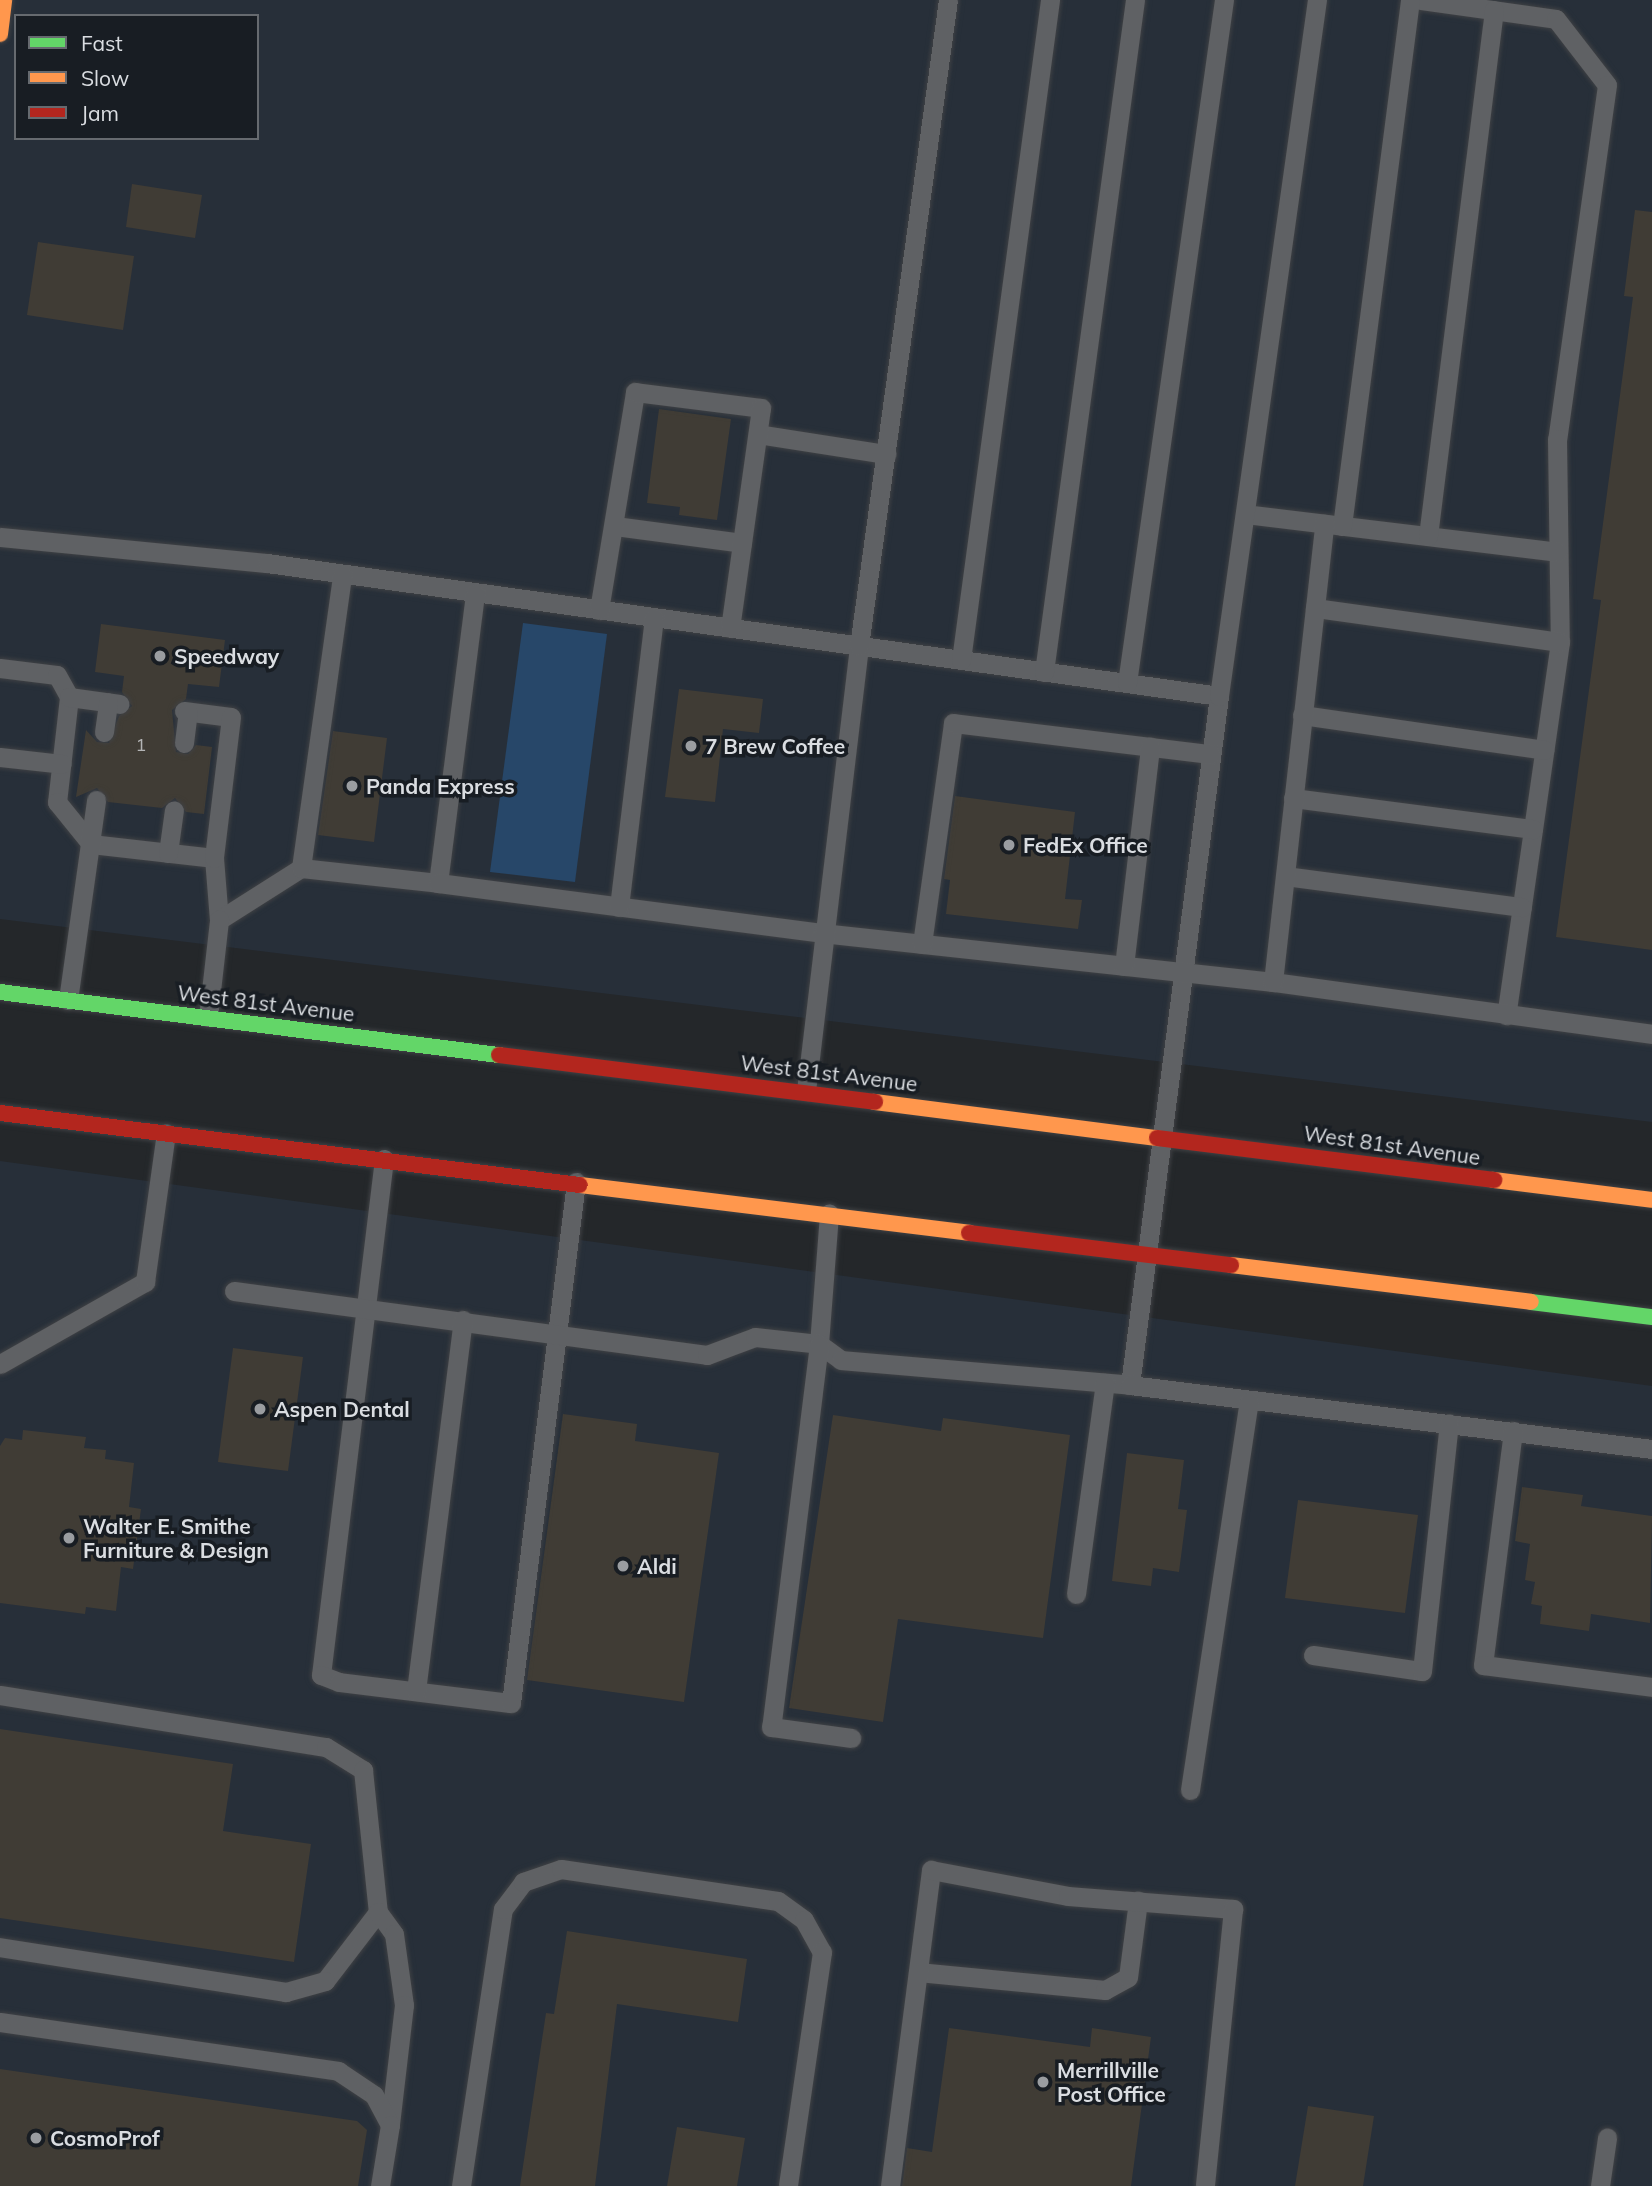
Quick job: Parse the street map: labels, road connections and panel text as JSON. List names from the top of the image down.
{
  "streets": {
    "main road": ["West 81st Avenue"]
  },
  "places": [
    "Speedway",
    "7 Brew Coffee",
    "Panda Express",
    "FedEx Office",
    "Aspen Dental",
    "Walter E. Smithe Furniture & Design",
    "Aldi",
    "Merrillville Post Office",
    "CosmoProf"
  ],
  "house_numbers": ["1"],
  "legend": ["Fast", "Slow", "Jam"]
}
